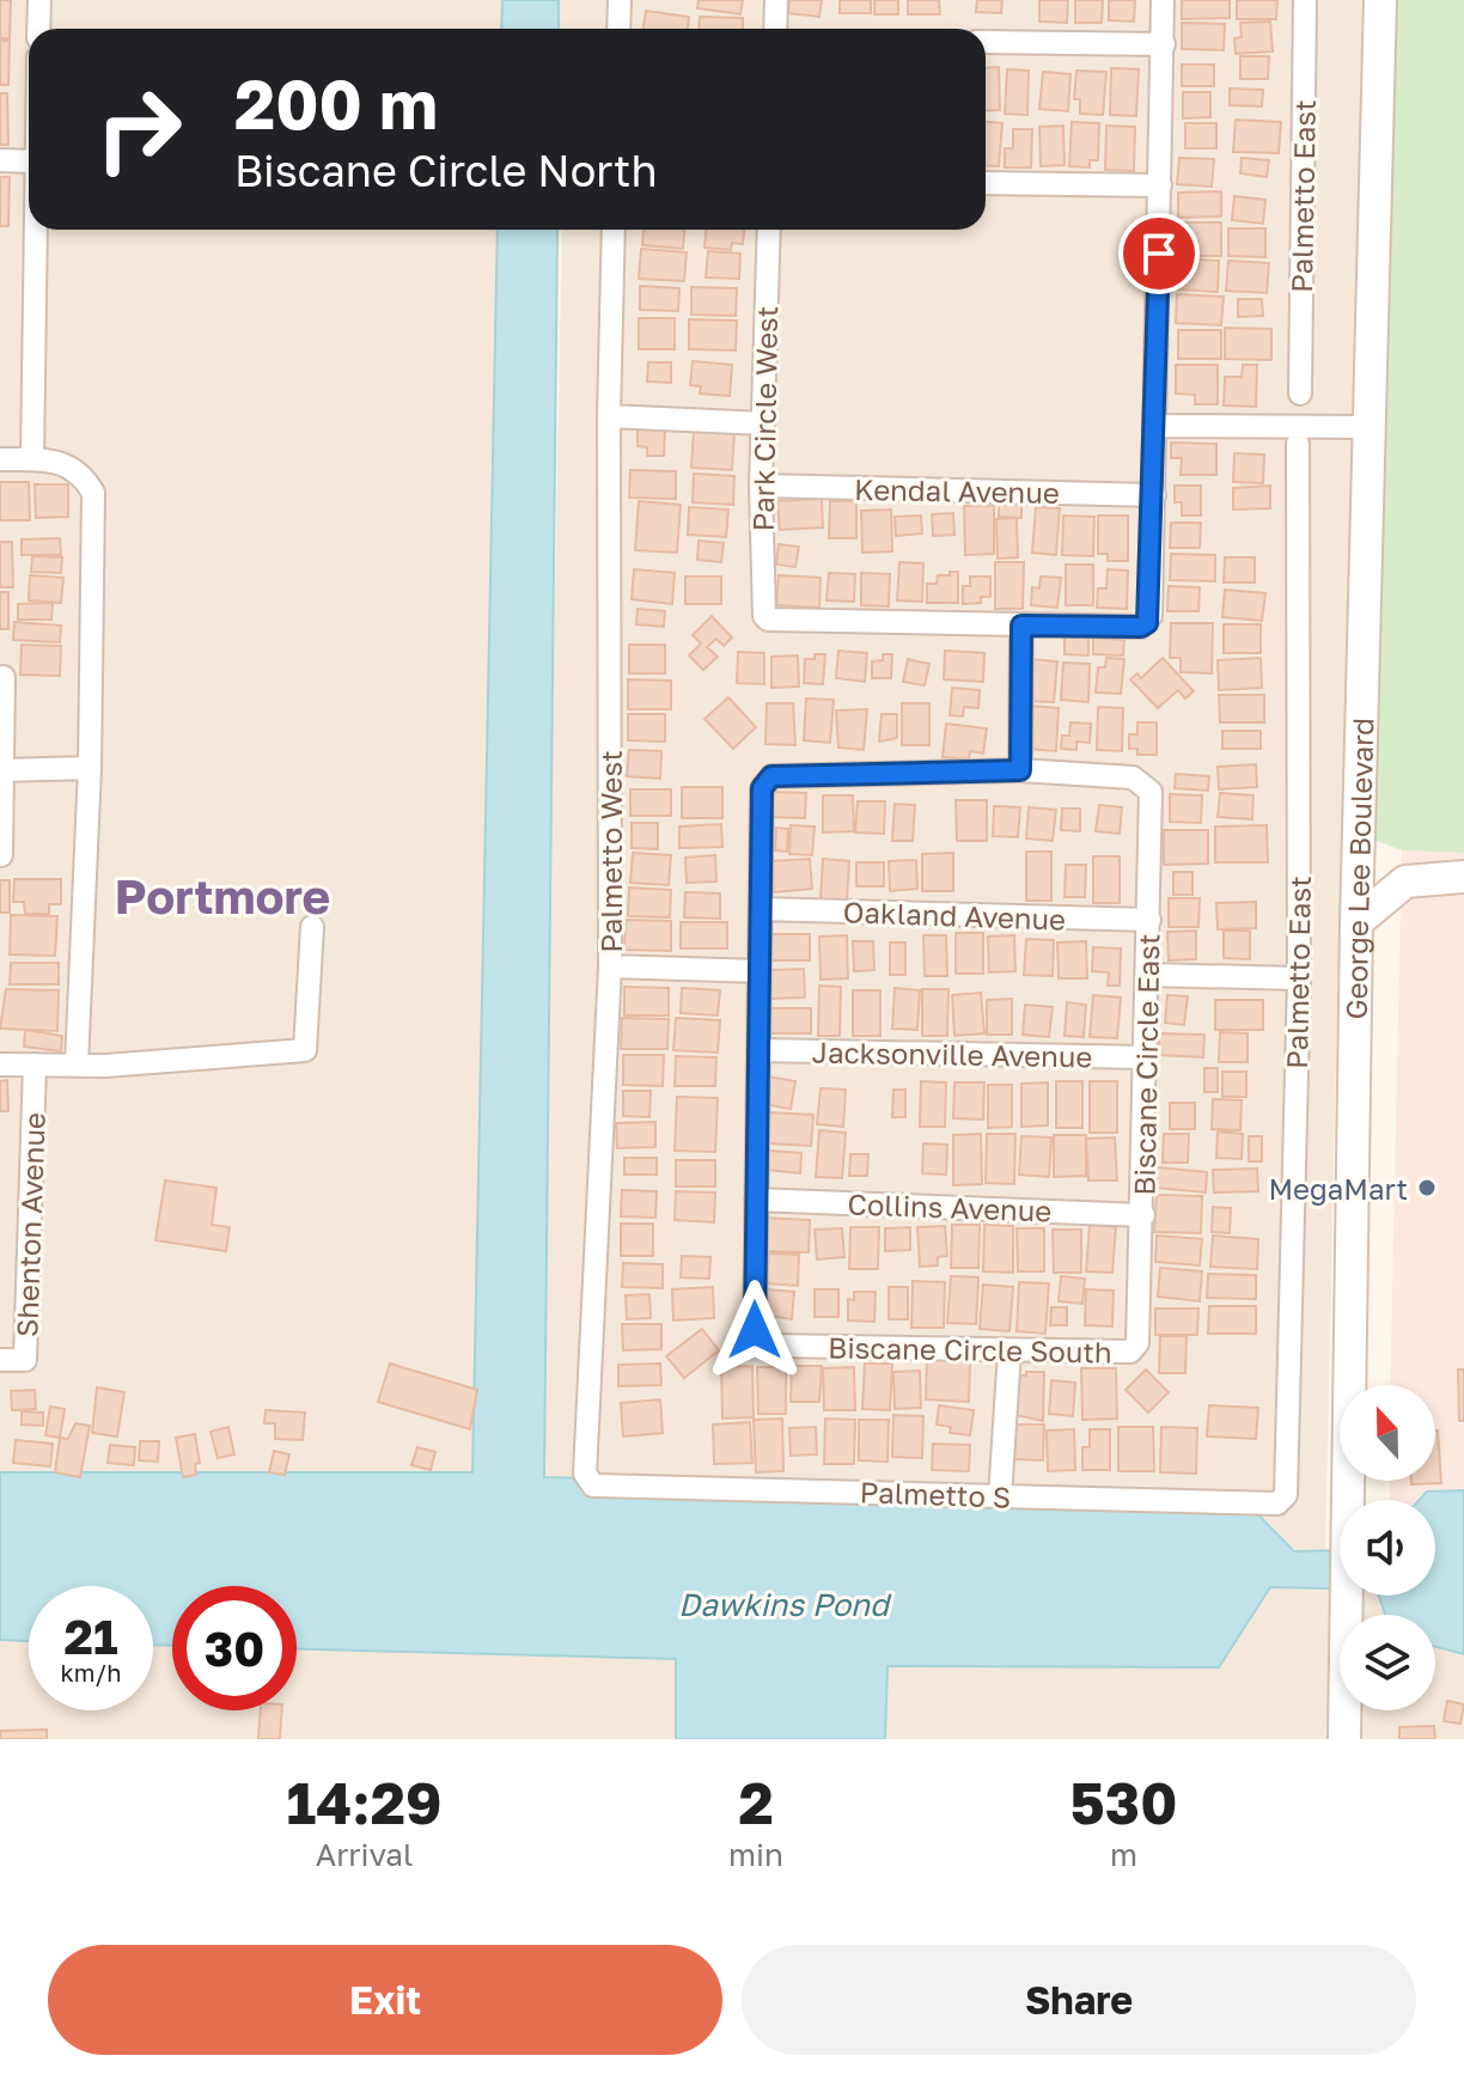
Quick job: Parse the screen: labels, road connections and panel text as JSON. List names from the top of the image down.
{
  "streets": {
    "main road": ["George Lee Boulevard"],
    "street": [
      "Palmetto East",
      "Park Circle West",
      "Kendal Avenue",
      "Palmetto West",
      "Oakland Avenue",
      "Jacksonville Avenue",
      "Biscane Circle East",
      "Collins Avenue",
      "Shenton Avenue",
      "Biscane Circle South",
      "Palmetto S"
    ]
  },
  "crossings": [
    ["Palmetto East", "Palmetto S"],
    ["Park Circle West", "Kendal Avenue"],
    ["Palmetto West", "Palmetto S"],
    ["Oakland Avenue", "Biscane Circle East"],
    ["Jacksonville Avenue", "Biscane Circle East"],
    ["Biscane Circle East", "Collins Avenue"],
    ["Biscane Circle East", "Biscane Circle South"],
    ["Collins Avenue", "Biscane Circle South"]
  ],
  "districts": ["Portmore"],
  "water": ["Dawkins Pond"],
  "places": ["MegaMart"],
  "north": "top",
  "page": {
    "turn": ["200 m", "Biscane Circle North"],
    "speed": "21 km/h",
    "limit": "30",
    "eta": [
      "14:29",
      "Arrival",
      "2",
      "min",
      "530",
      "m"
    ],
    "buttons": ["Exit", "Share"]
  }
}
